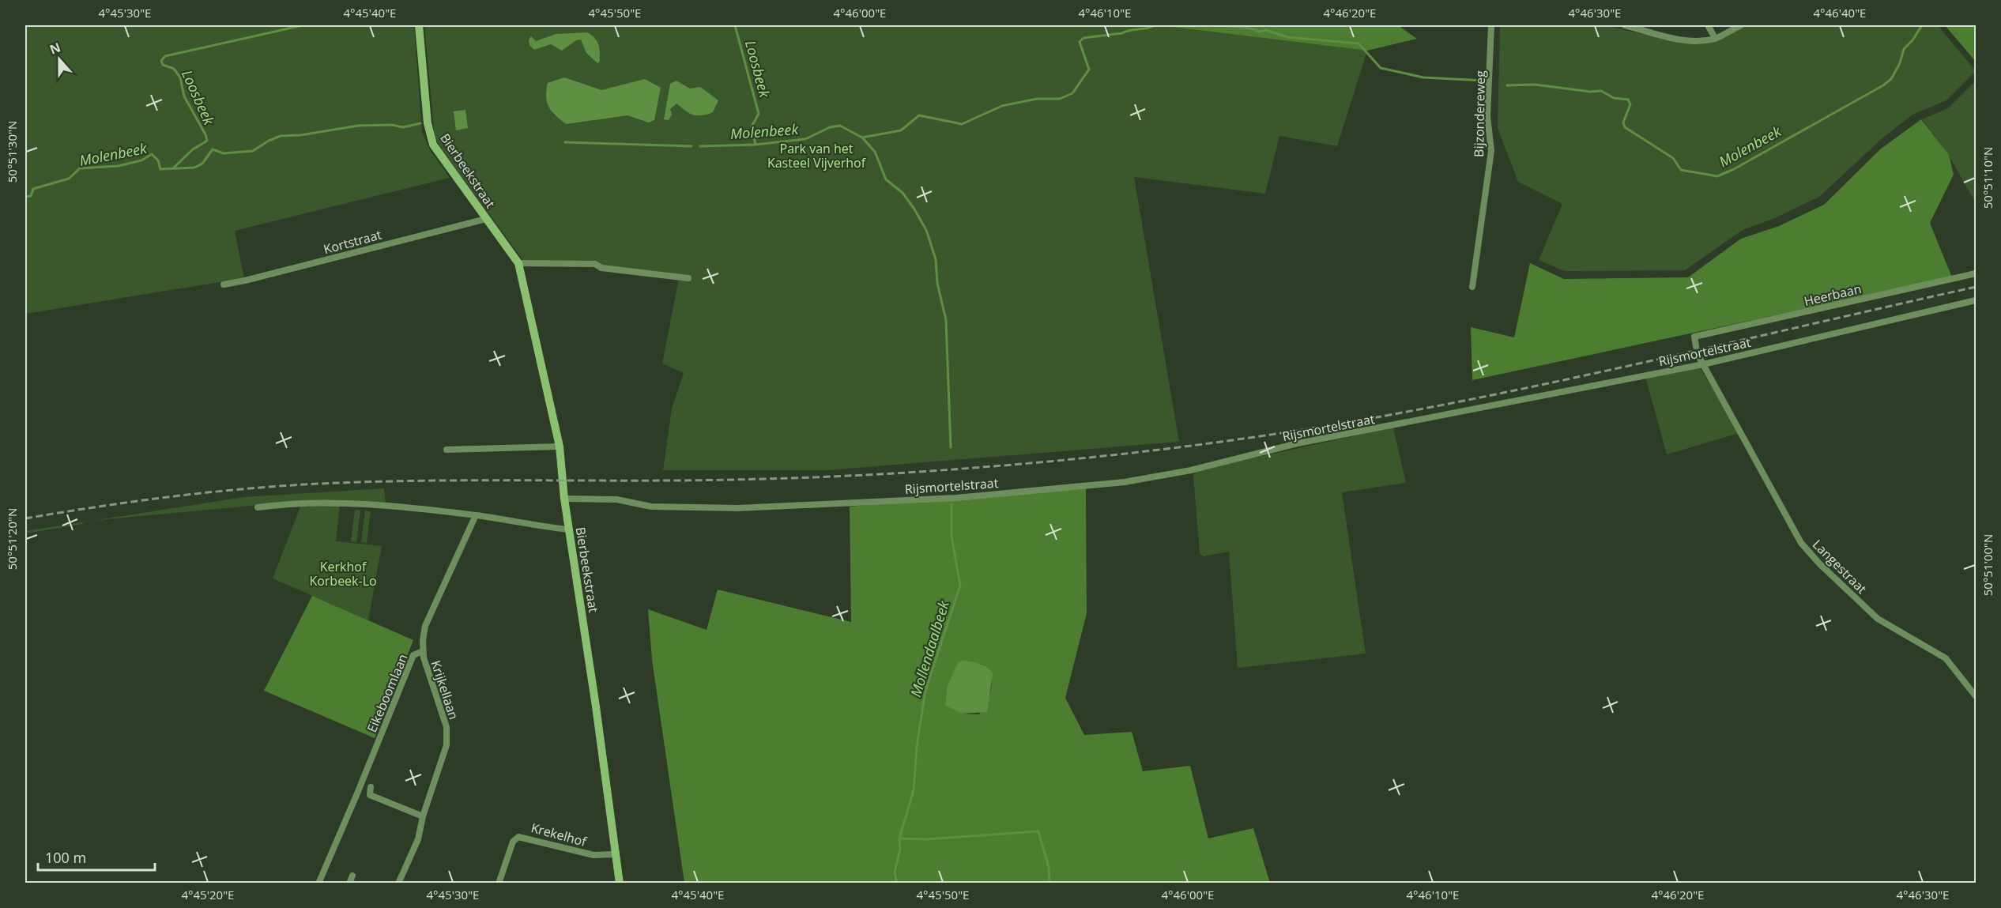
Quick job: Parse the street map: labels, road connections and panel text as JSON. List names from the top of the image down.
{
  "streets": {
    "street": [
      "Bijzondereweg",
      "Bierbeekstraat",
      "Kortstraat",
      "Heerbaan",
      "Rijsmortelstraat",
      "Langestraat",
      "Krijkellaan",
      "Eikeboomlaan",
      "Krekelhof"
    ]
  },
  "crossings": [
    ["Bierbeekstraat", "Kortstraat"],
    ["Bierbeekstraat", "Rijsmortelstraat"],
    ["Bierbeekstraat", "Krekelhof"],
    ["Rijsmortelstraat", "Langestraat"],
    ["Krijkellaan", "Eikeboomlaan"]
  ],
  "water": ["Loosbeek", "Molenbeek", "Mollendaalbeek"],
  "parks": ["Park van het Kasteel Vijverhof", "Kerkhof Korbeek-Lo"],
  "scale_bar": "100 m",
  "north": "top",
  "coordinates": [
    "4°45'30\"E",
    "4°45'40\"E",
    "4°45'50\"E",
    "4°46'00\"E",
    "4°46'10\"E",
    "4°46'20\"E",
    "4°46'30\"E",
    "4°46'40\"E",
    "50°51'30\"N",
    "50°51'10\"N",
    "50°51'20\"N",
    "50°51'00\"N",
    "4°45'20\"E"
  ]
}
